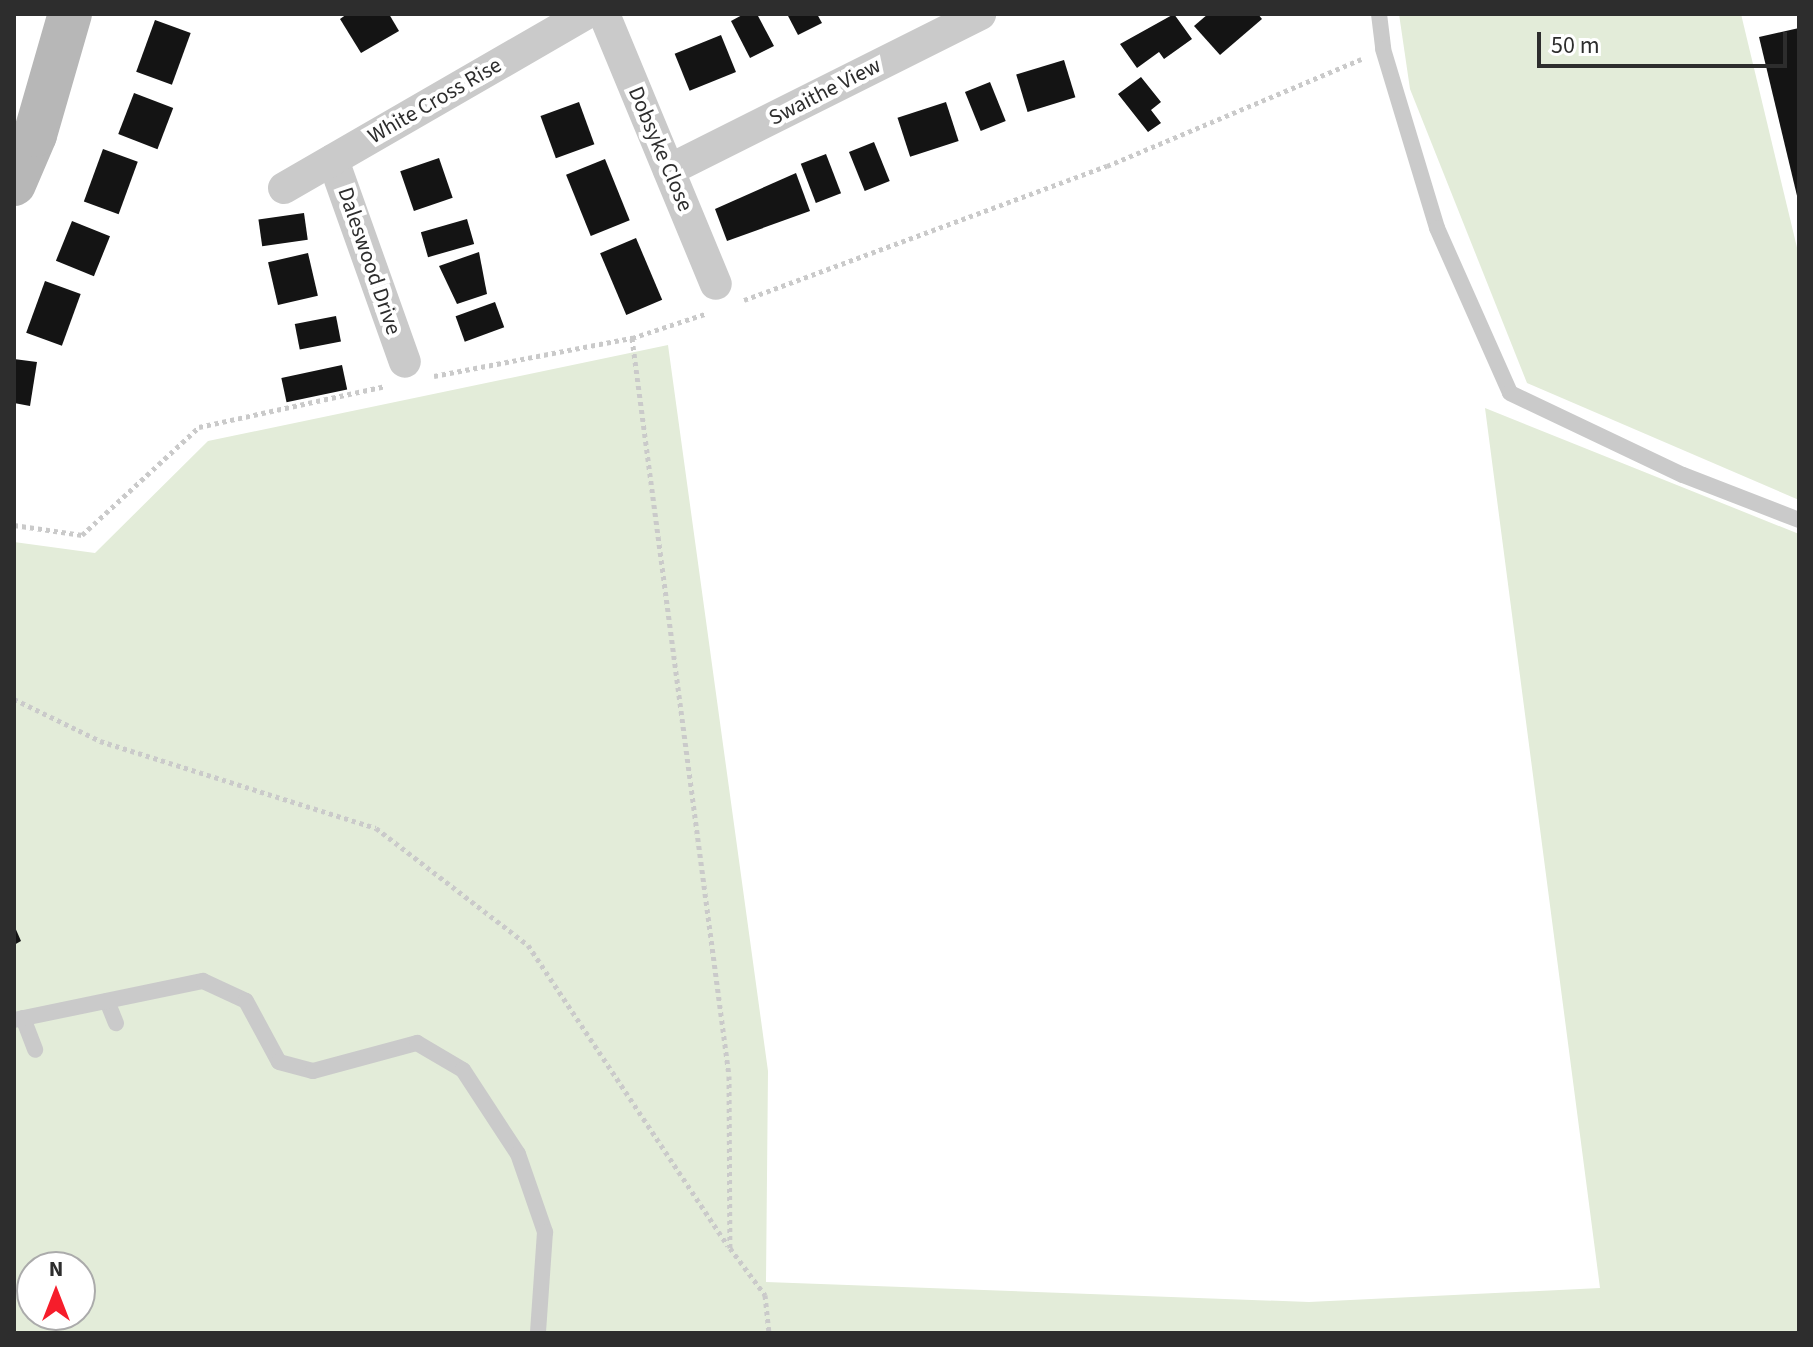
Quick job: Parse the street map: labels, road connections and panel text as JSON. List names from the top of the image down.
{
  "streets": {
    "street": [
      "Swaithe View",
      "White Cross Rise",
      "Dobsyke Close",
      "Daleswood Drive"
    ]
  },
  "crossings": [
    ["Swaithe View", "Dobsyke Close"],
    ["White Cross Rise", "Daleswood Drive"]
  ],
  "scale_bar": "50 m",
  "north": "top"
}
